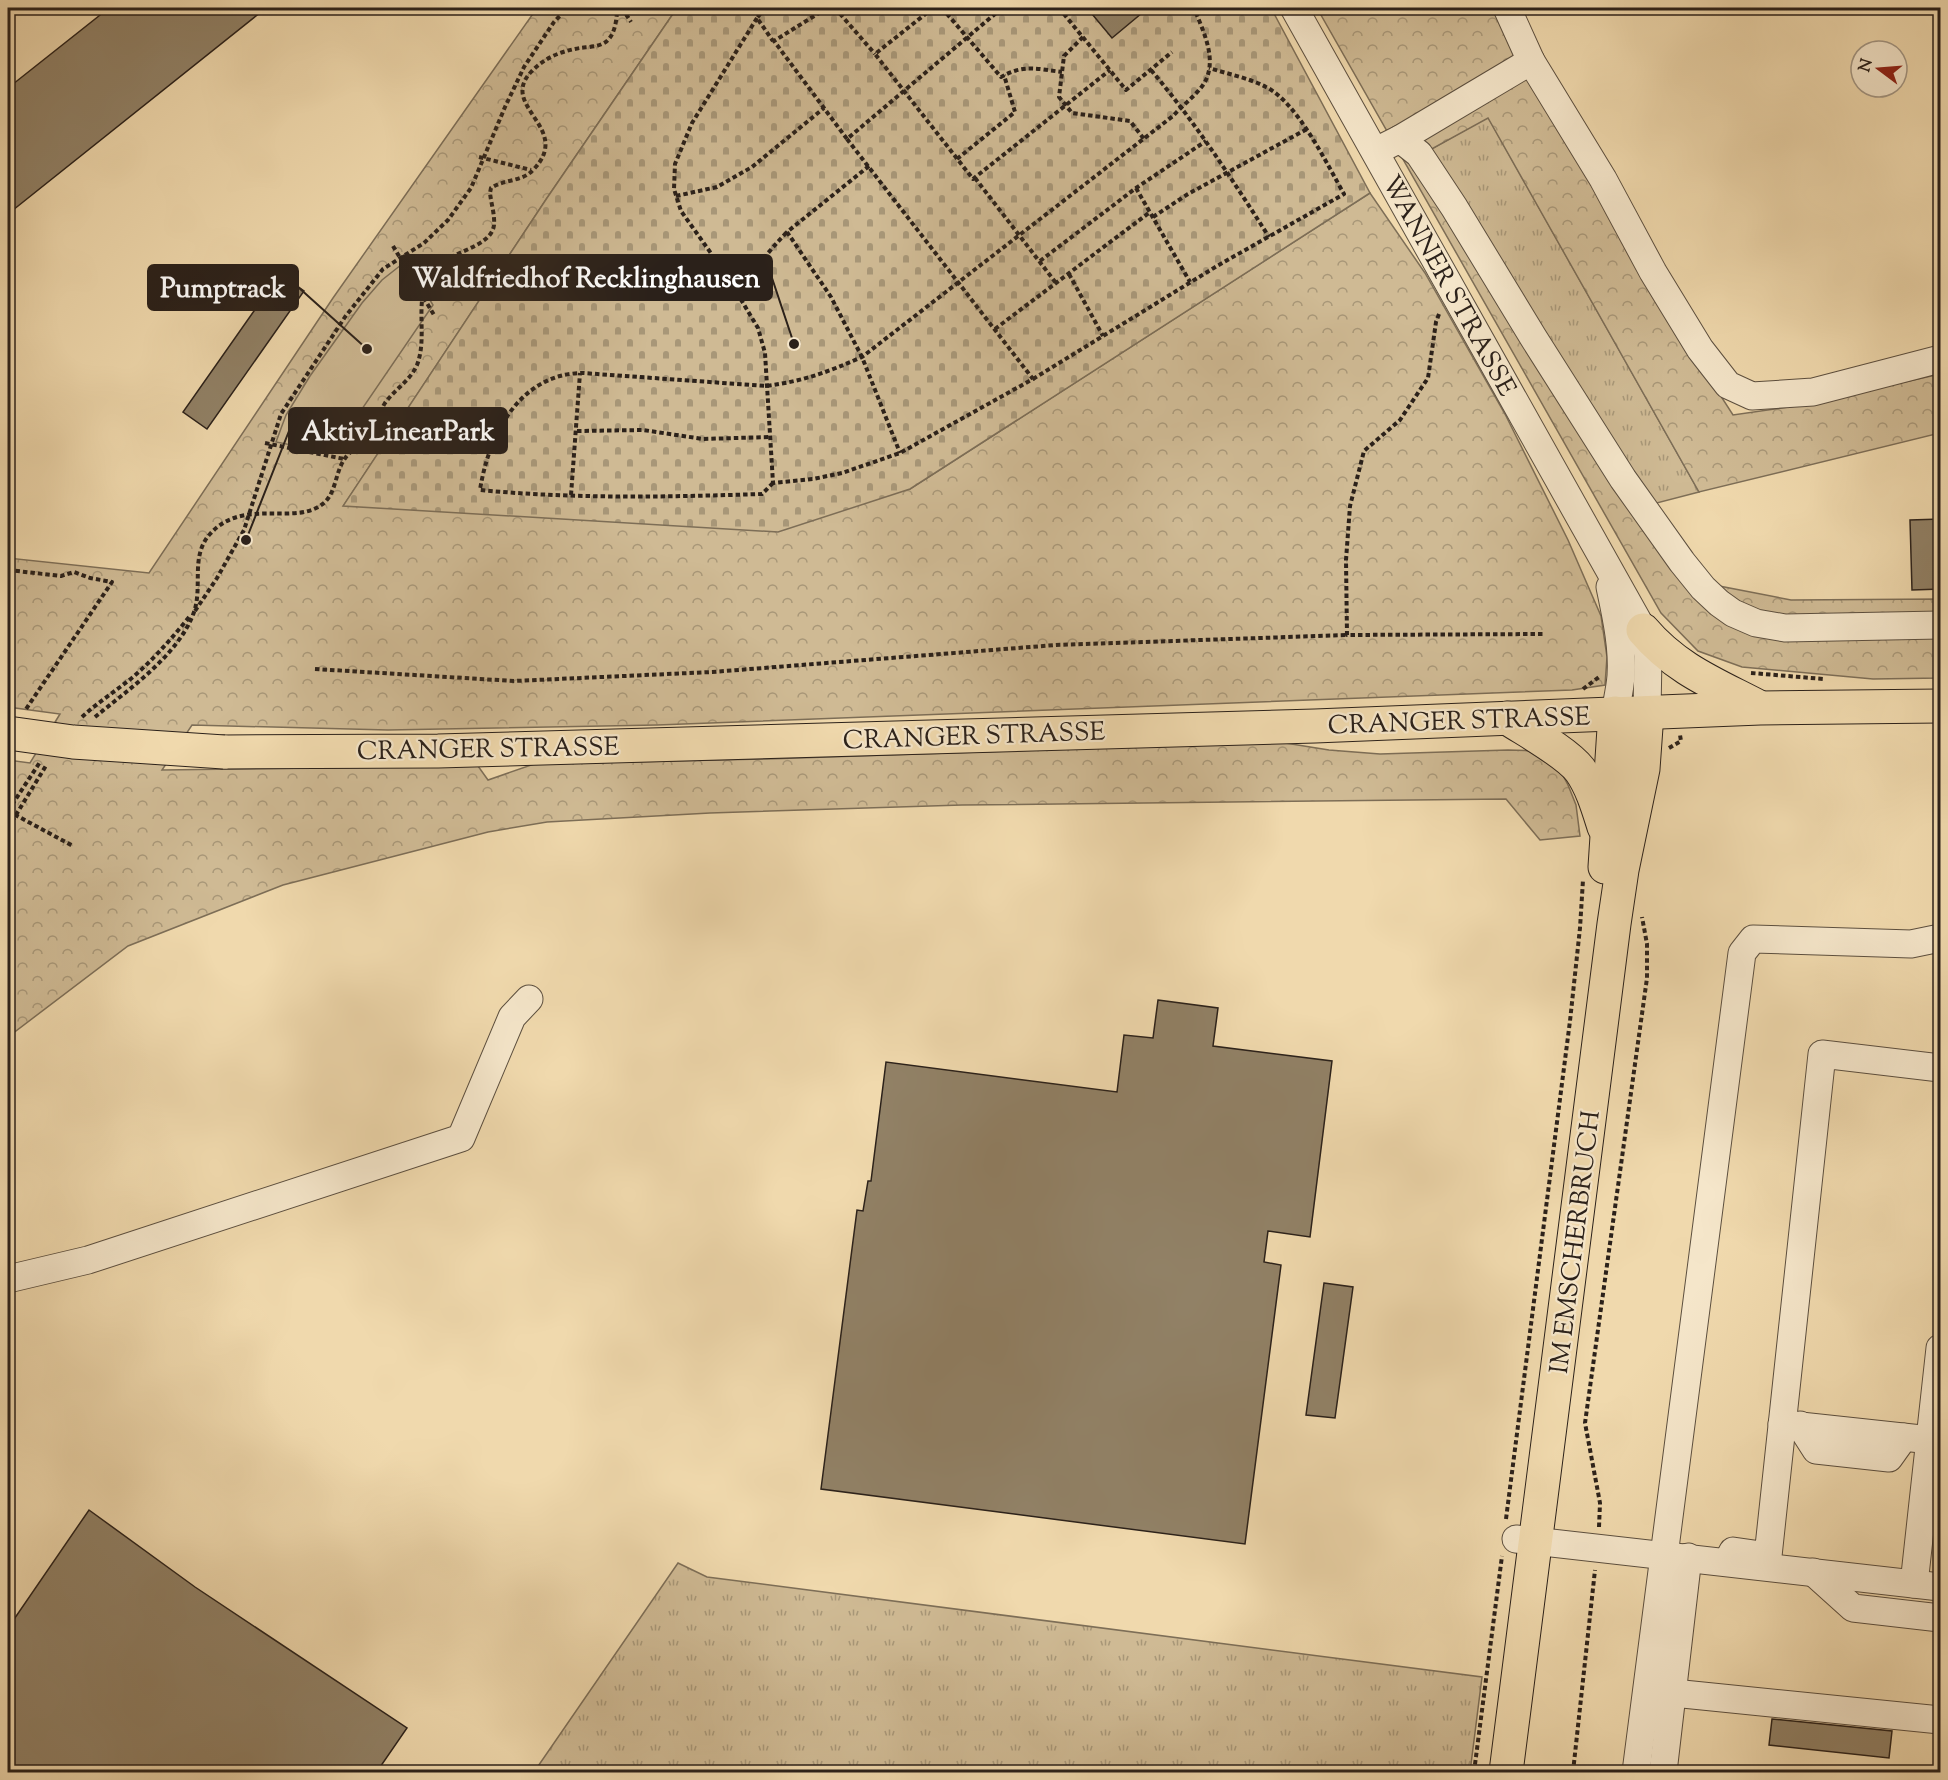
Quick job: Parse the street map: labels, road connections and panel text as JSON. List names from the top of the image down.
{
  "streets": {
    "main road": ["CRANGER STRASSE", "IM EMSCHERBRUCH"],
    "street": ["WANNER STRASSE"]
  },
  "crossings": [
    ["WANNER STRASSE", "CRANGER STRASSE"],
    ["WANNER STRASSE", "IM EMSCHERBRUCH"],
    ["CRANGER STRASSE", "IM EMSCHERBRUCH"]
  ],
  "places": ["Waldfriedhof Recklinghausen", "Pumptrack", "AktivLinearPark"],
  "north": "left"
}
